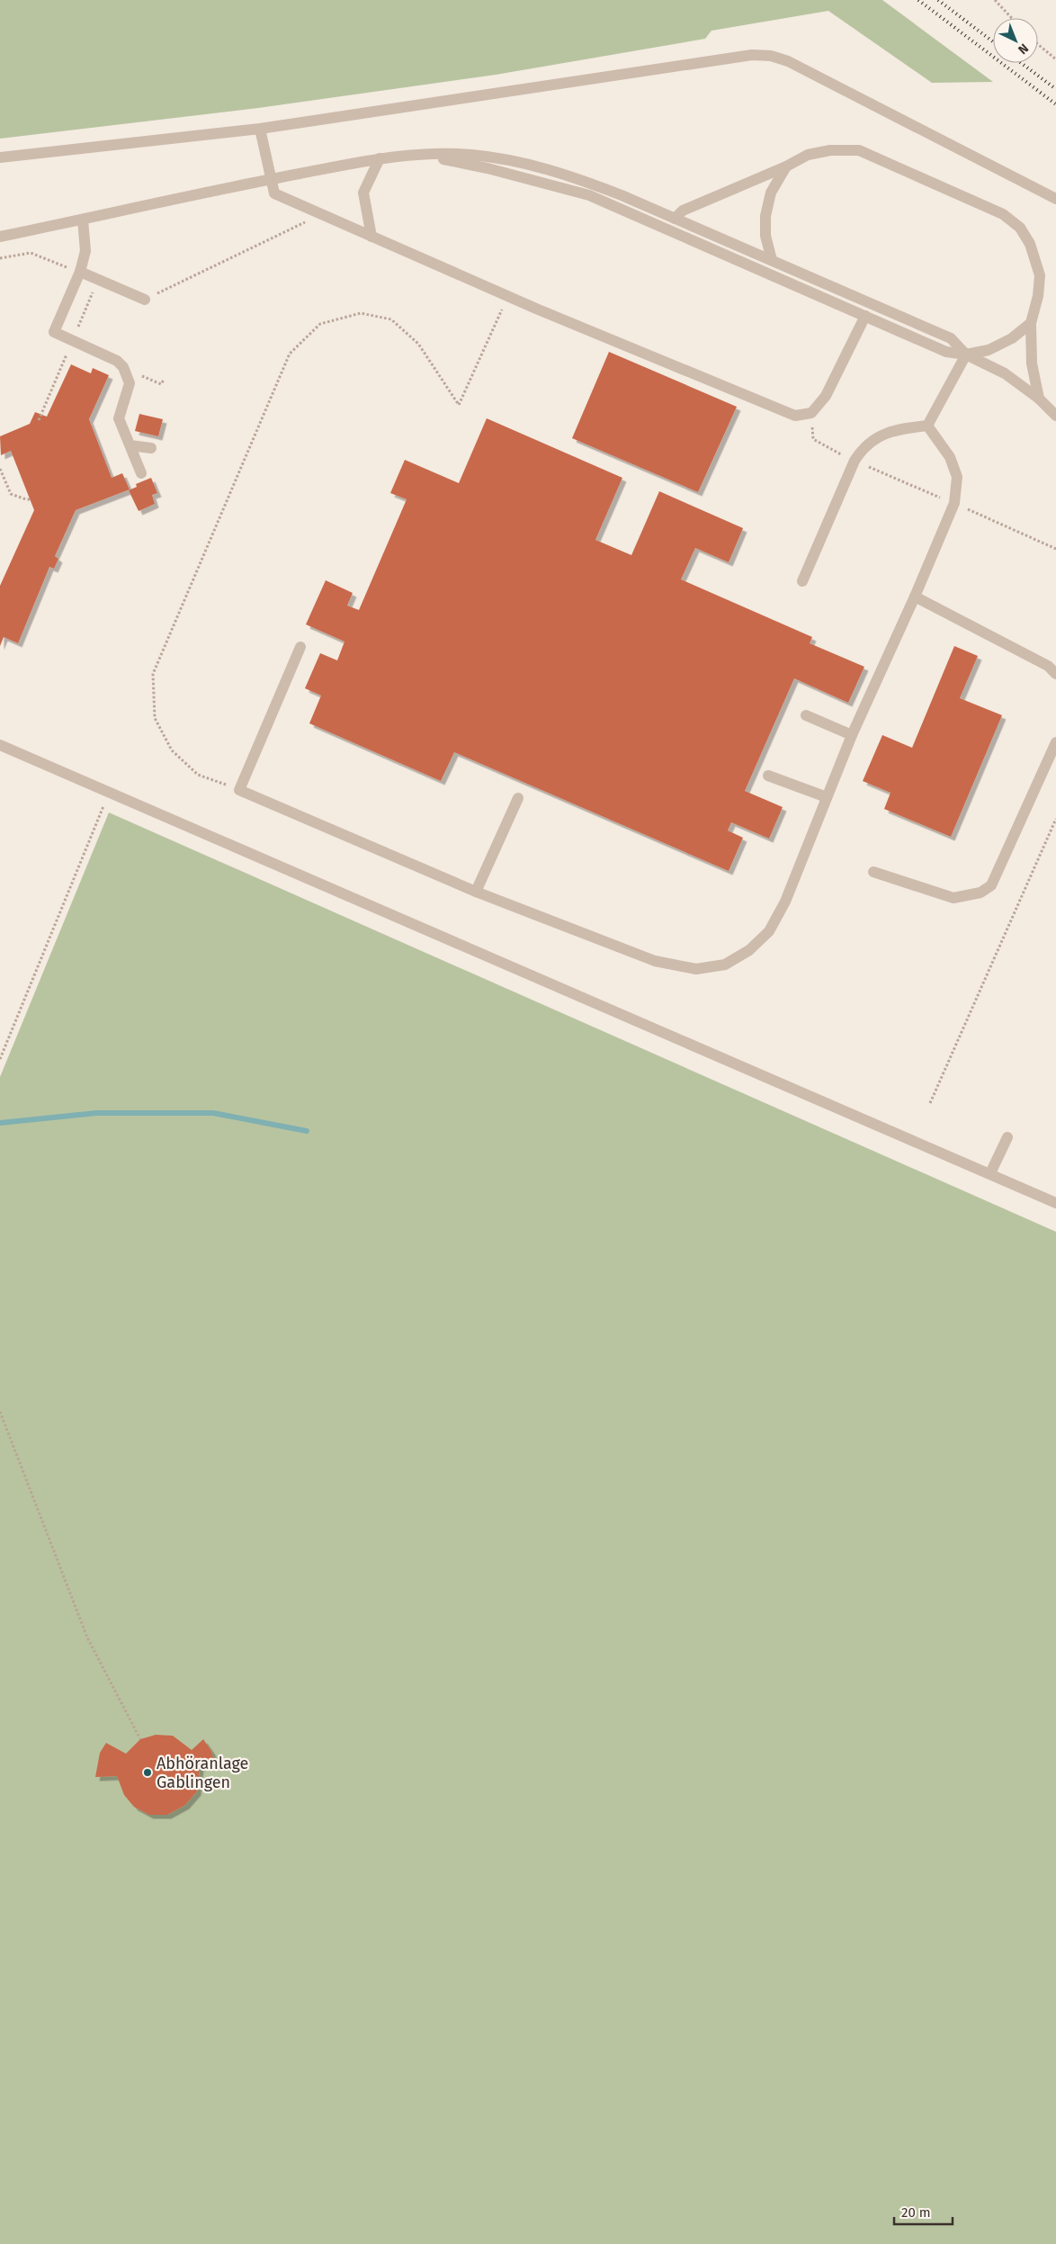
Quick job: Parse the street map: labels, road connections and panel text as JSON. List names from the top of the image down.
{
  "places": ["Abhöranlage Gablingen"],
  "scale_bar": "20 m",
  "north": "bottom right"
}
